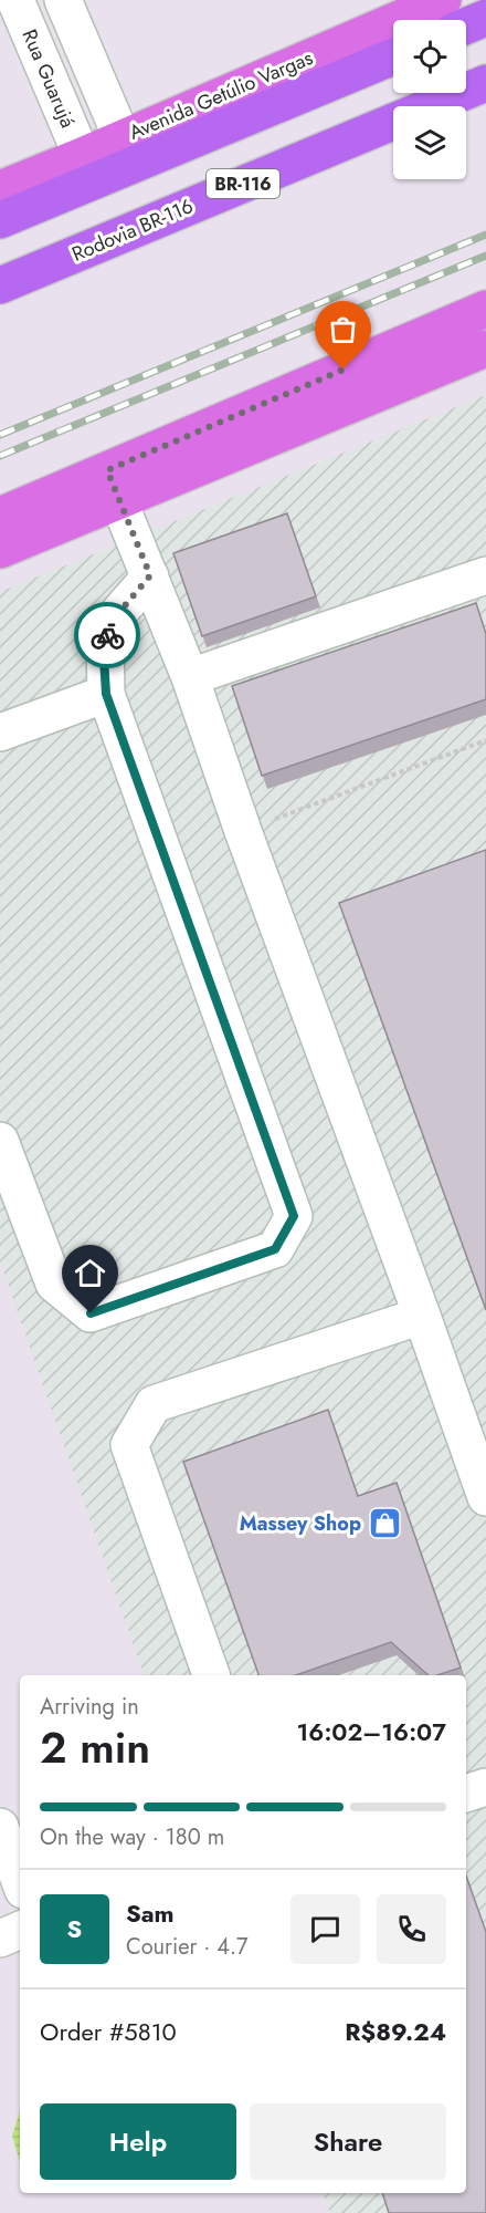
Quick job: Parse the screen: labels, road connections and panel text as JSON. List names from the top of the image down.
{
  "streets": {
    "highway": ["BR-116", "Rodovia BR-116"],
    "main road": ["Avenida Getúlio Vargas"],
    "street": ["Rua Guarujá"]
  },
  "crossings": [
    ["Rua Guarujá", "Avenida Getúlio Vargas"]
  ],
  "places": {
    "shop": ["Massey Shop"]
  },
  "page": {
    "heading": ["2 min", "Arriving in", "16:02–16:07"],
    "panel": [
      "Sam",
      "Courier · 4.7",
      "Order #5810",
      "R$89.24"
    ],
    "bar": "On the way · 180 m",
    "round": "S",
    "buttons": ["Help", "Share"]
  }
}
